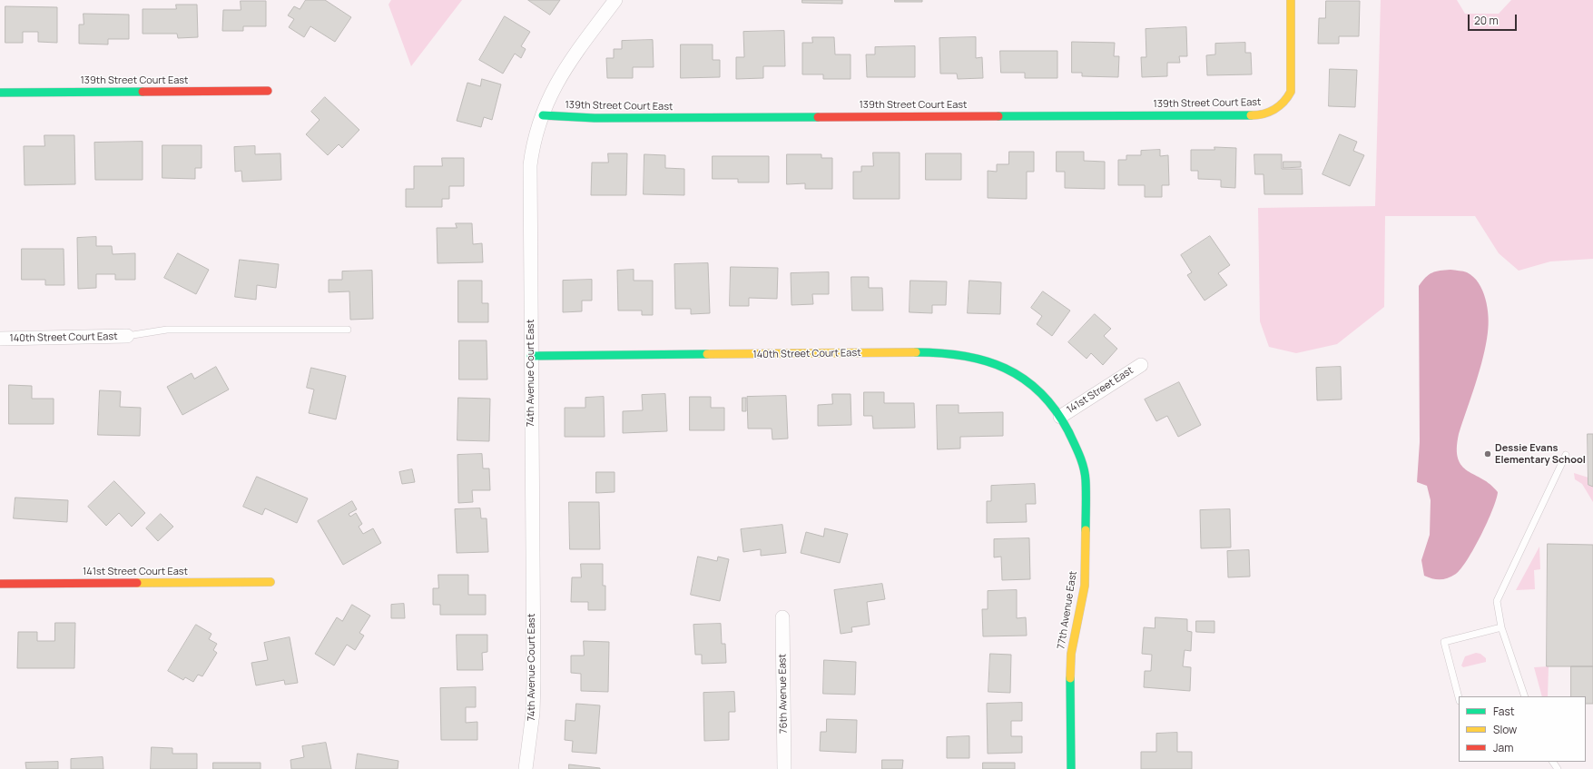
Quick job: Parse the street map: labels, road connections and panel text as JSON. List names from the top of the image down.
{
  "streets": {
    "street": [
      "139th Street Court East",
      "140th Street Court East",
      "74th Avenue Court East",
      "141st Street East",
      "141st Street Court East",
      "77th Avenue East",
      "76th Avenue East"
    ]
  },
  "crossings": [
    ["139th Street Court East", "74th Avenue Court East"],
    ["140th Street Court East", "74th Avenue Court East"],
    ["140th Street Court East", "141st Street East"],
    ["140th Street Court East", "77th Avenue East"],
    ["141st Street East", "77th Avenue East"]
  ],
  "places": ["Dessie Evans Elementary School"],
  "legend": ["Fast", "Slow", "Jam"],
  "scale_bar": "20 m"
}
